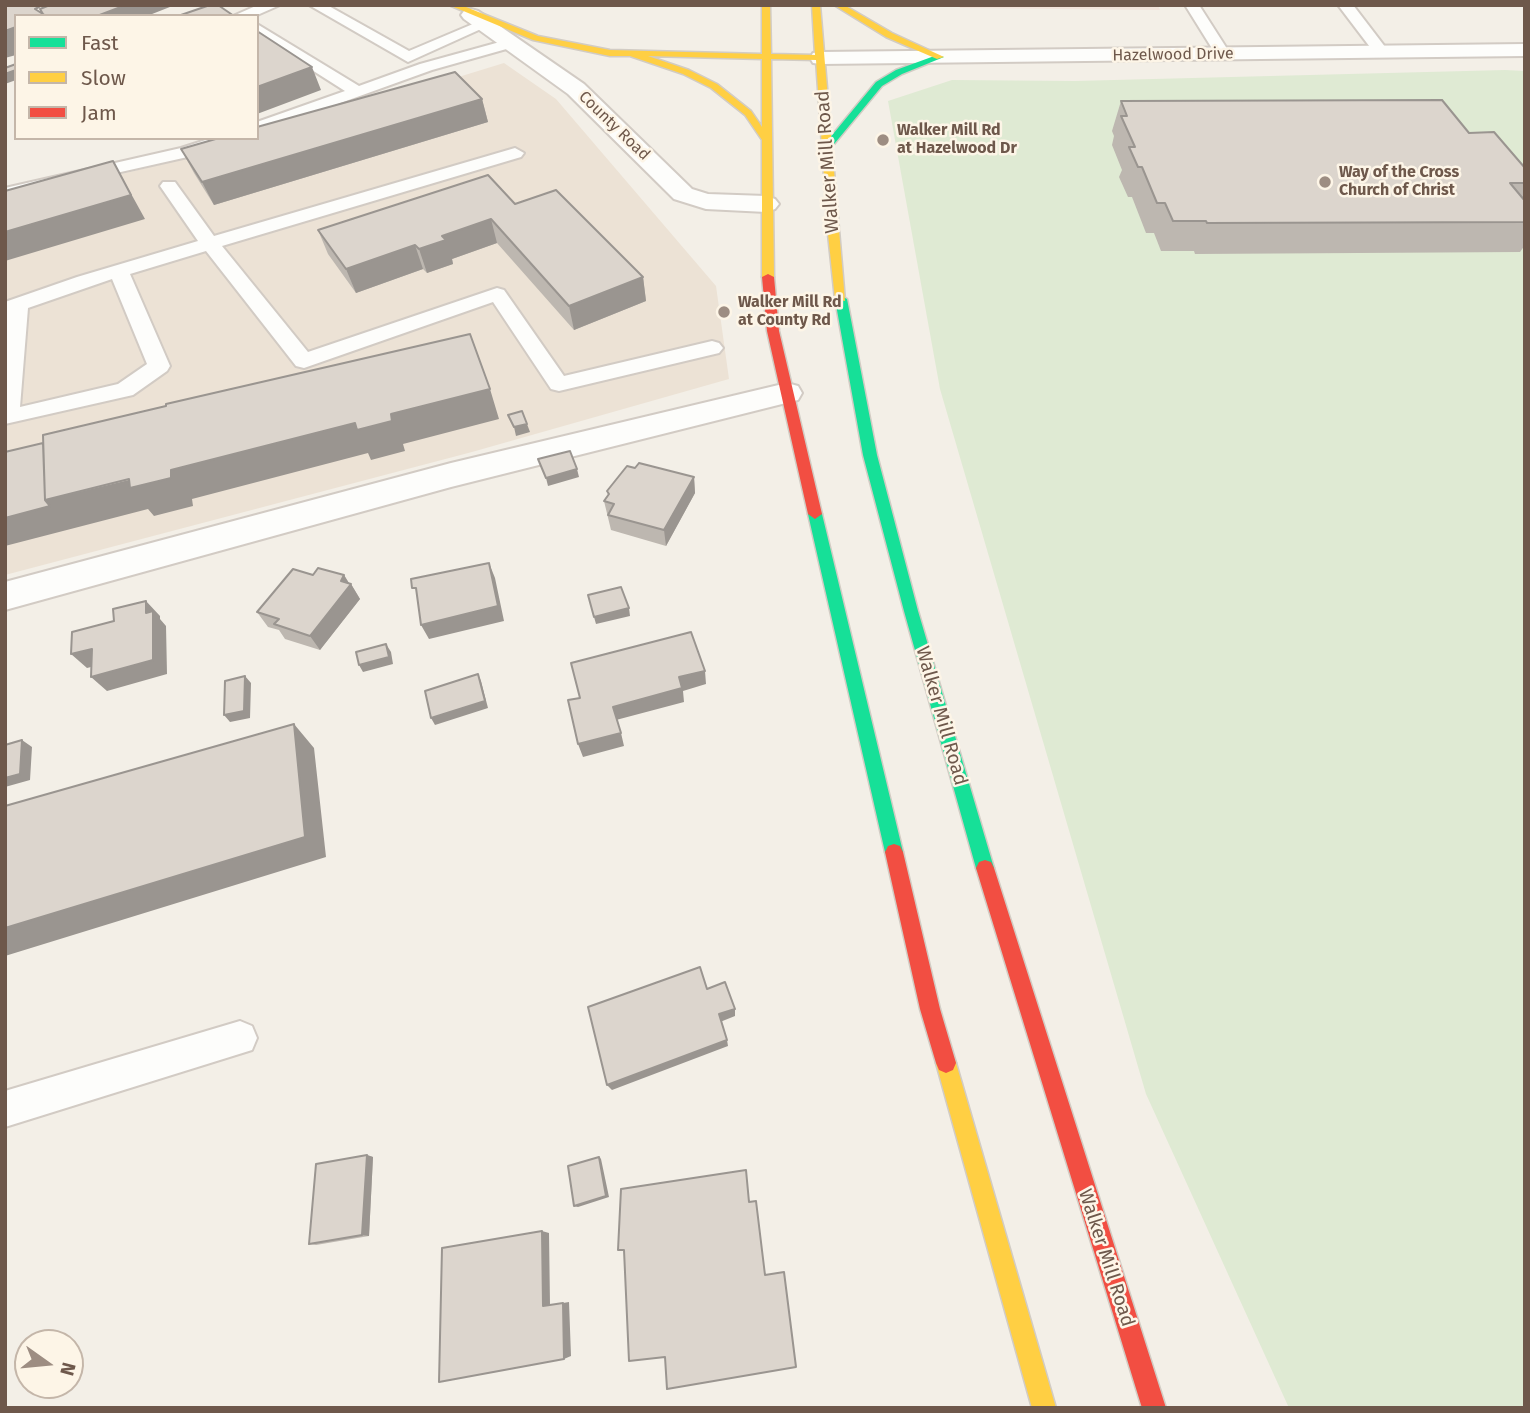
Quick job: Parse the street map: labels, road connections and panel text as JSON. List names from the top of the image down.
{
  "streets": {
    "main road": ["Walker Mill Road"],
    "street": ["Hazelwood Drive", "County Road"]
  },
  "crossings": [
    ["Hazelwood Drive", "Walker Mill Road"]
  ],
  "places": ["Walker Mill Rd at Hazelwood Dr", "Way of the Cross Church of Christ", "Walker Mill Rd at County Rd"],
  "legend": ["Fast", "Slow", "Jam"],
  "north": "right"
}
